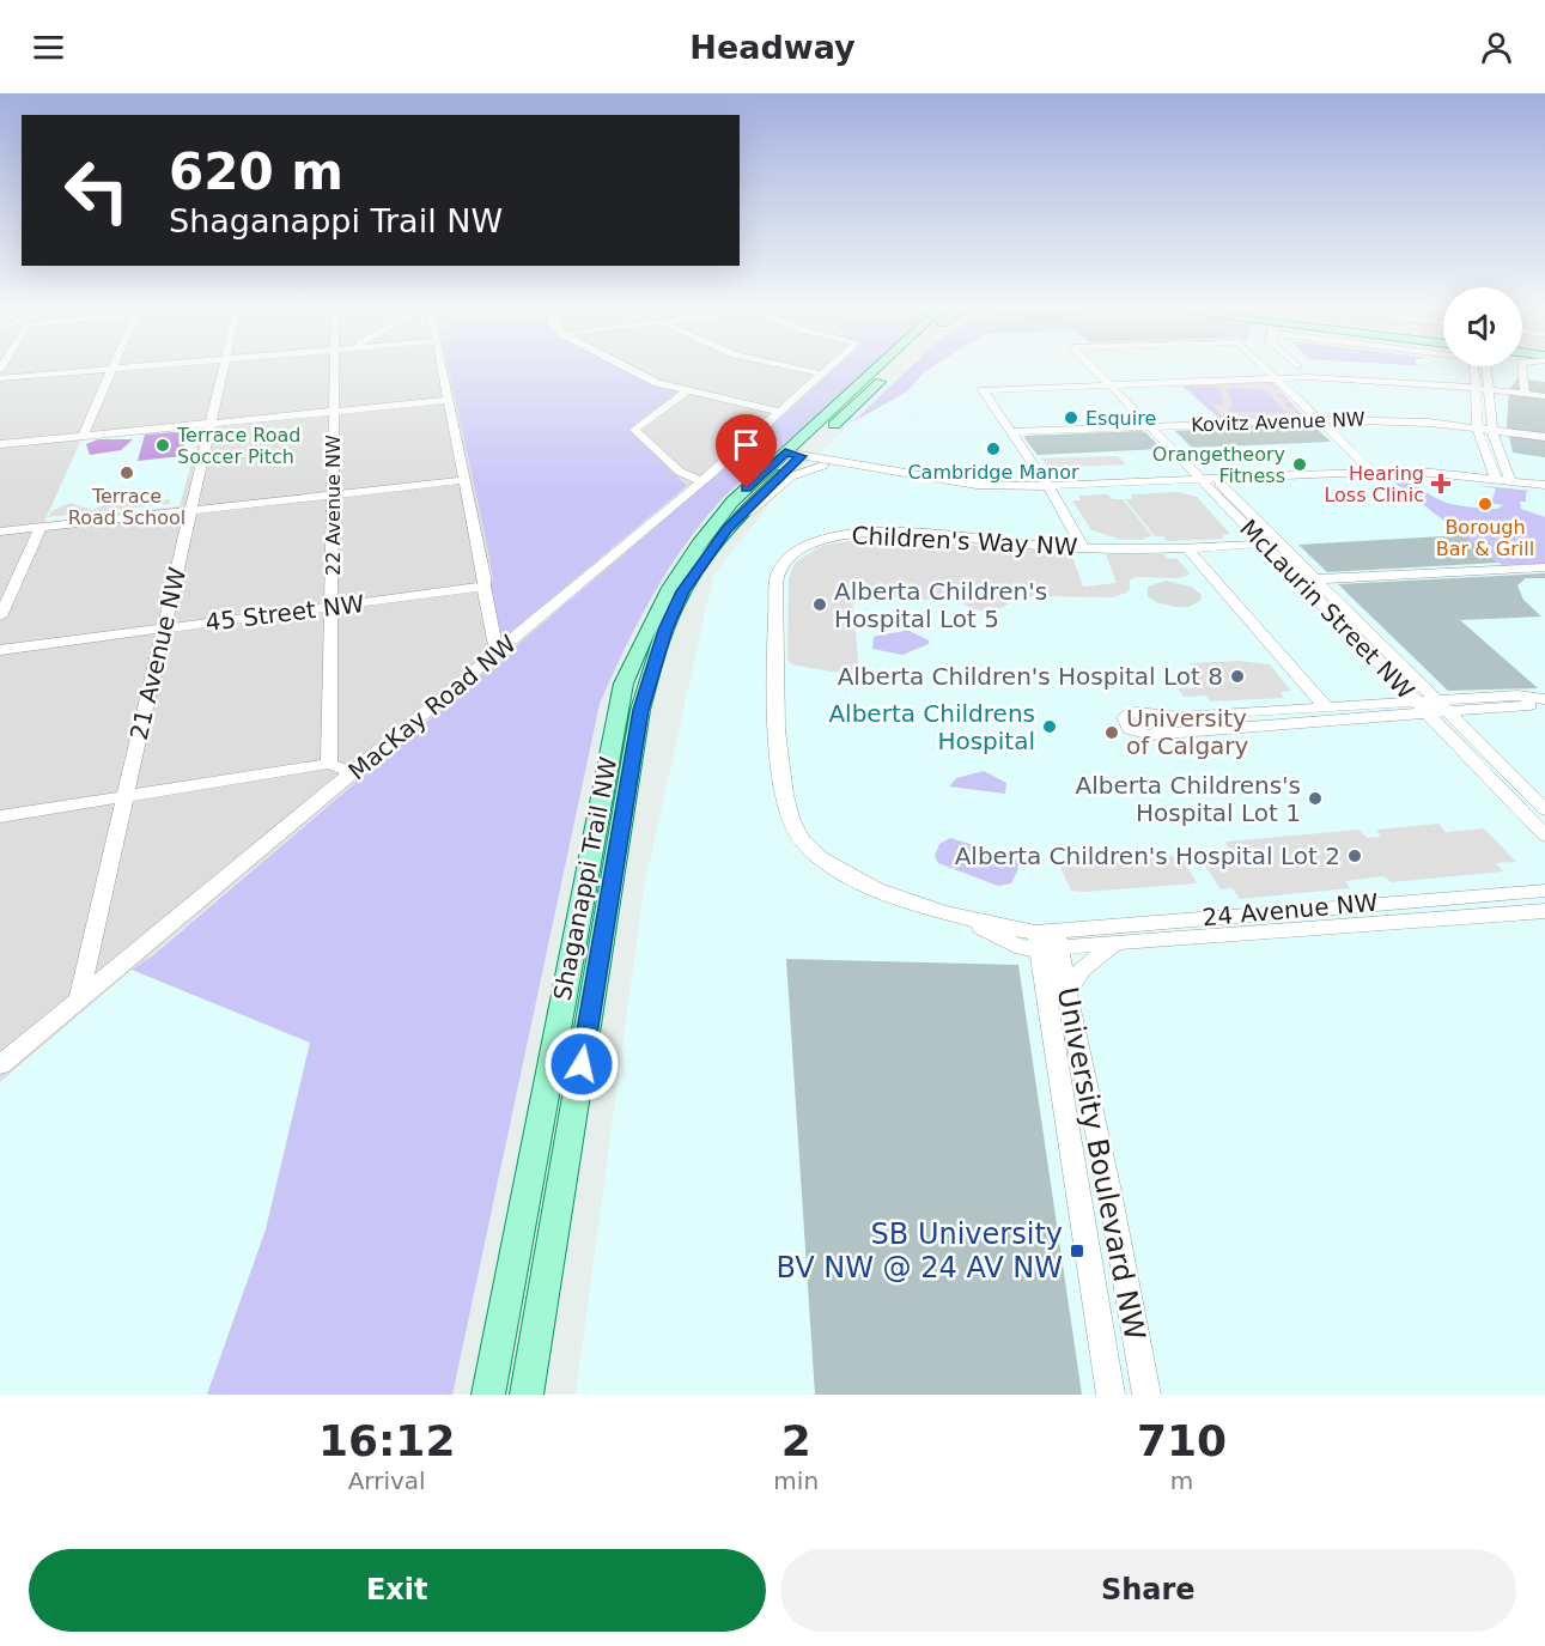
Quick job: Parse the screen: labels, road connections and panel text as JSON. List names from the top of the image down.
{
  "streets": {
    "main road": ["Shaganappi Trail NW"],
    "street": [
      "Kovitz Avenue NW",
      "22 Avenue NW",
      "Children's Way NW",
      "McLaurin Street NW",
      "45 Street NW",
      "21 Avenue NW",
      "MacKay Road NW",
      "24 Avenue NW",
      "University Boulevard NW"
    ]
  },
  "crossings": [
    ["Kovitz Avenue NW", "McLaurin Street NW"],
    ["22 Avenue NW", "45 Street NW"],
    ["Children's Way NW", "McLaurin Street NW"],
    ["Children's Way NW", "24 Avenue NW"],
    ["Children's Way NW", "University Boulevard NW"],
    ["45 Street NW", "21 Avenue NW"],
    ["21 Avenue NW", "MacKay Road NW"],
    ["24 Avenue NW", "University Boulevard NW"]
  ],
  "places": {
    "other": [
      "Esquire",
      "Terrace Road Soccer Pitch",
      "Cambridge Manor",
      "Orangetheory Fitness",
      "Terrace Road School",
      "Borough Bar & Grill",
      "Alberta Children's Hospital Lot 5",
      "Alberta Children's Hospital Lot 8",
      "Alberta Childrens Hospital",
      "University of Calgary",
      "Alberta Childrens's Hospital Lot 1",
      "Alberta Children's Hospital Lot 2"
    ],
    "health": ["Hearing Loss Clinic"],
    "transit": ["SB University BV NW @ 24 AV NW"]
  },
  "page": {
    "header": "Headway",
    "turn": ["620 m", "Shaganappi Trail NW"],
    "eta": [
      "16:12",
      "Arrival",
      "2",
      "min",
      "710",
      "m"
    ],
    "buttons": ["Exit", "Share"]
  }
}
